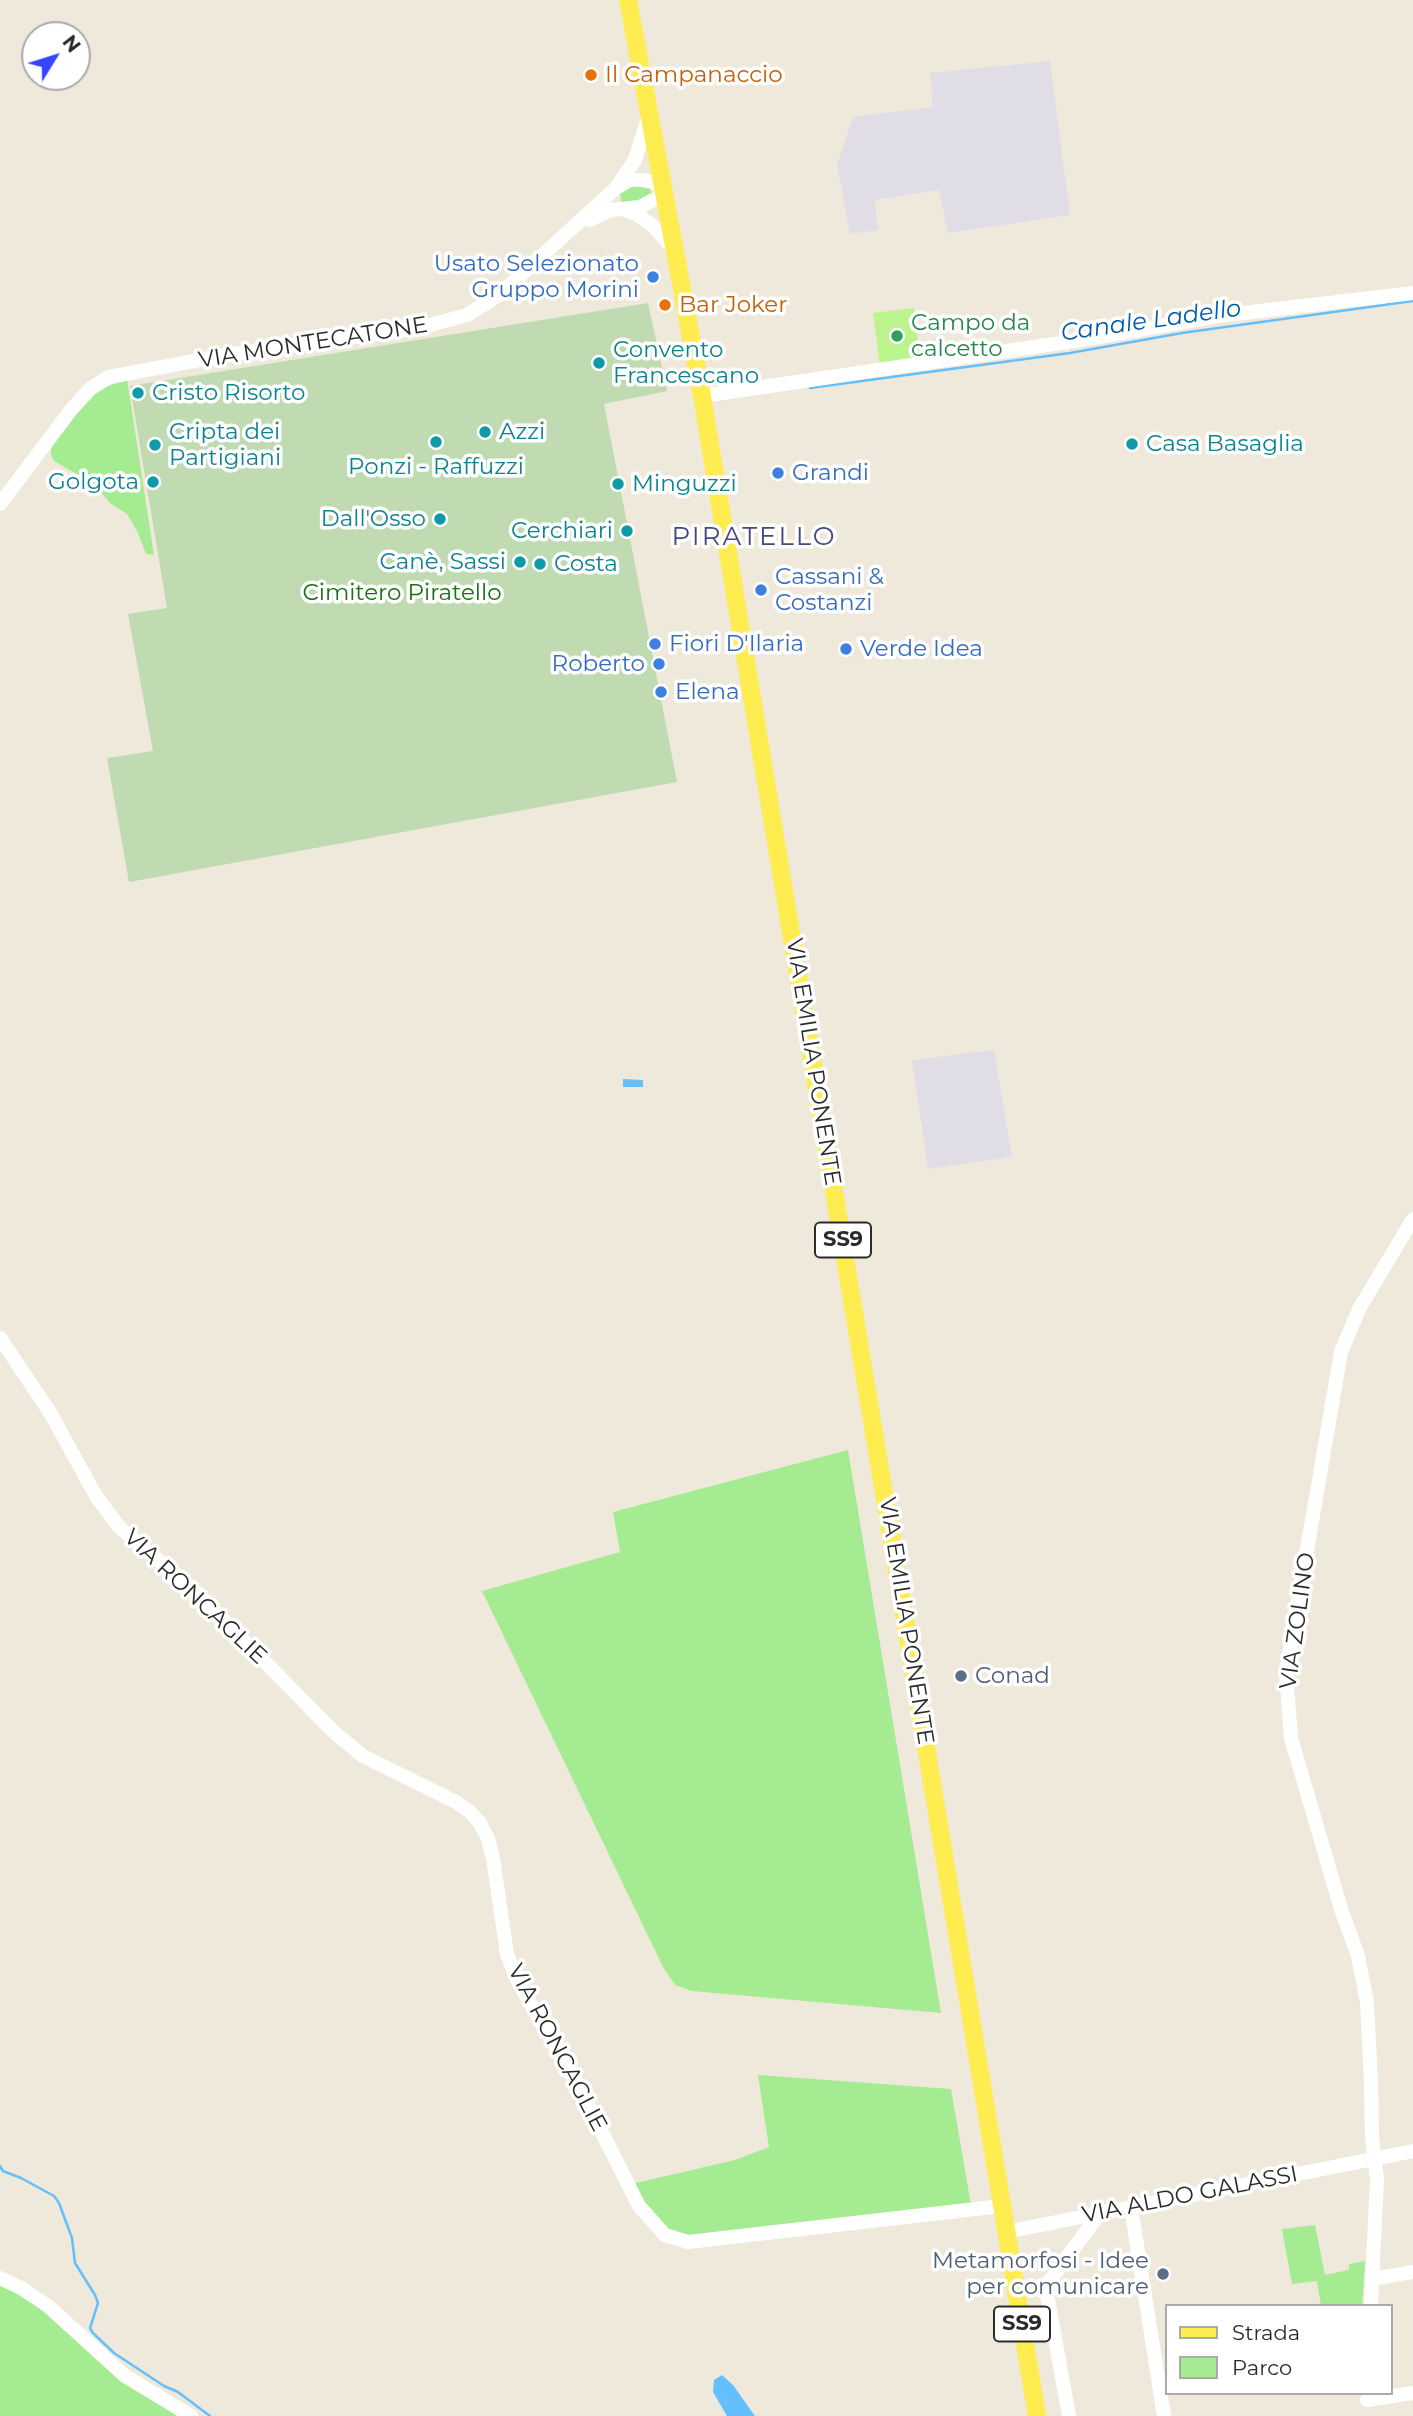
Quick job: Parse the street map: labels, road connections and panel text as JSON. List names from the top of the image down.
{
  "streets": {
    "main road": ["VIA EMILIA PONENTE", "SS9"],
    "street": [
      "VIA MONTECATONE",
      "VIA RONCAGLIE",
      "VIA ZOLINO",
      "VIA ALDO GALASSI"
    ]
  },
  "crossings": [
    ["VIA MONTECATONE", "VIA EMILIA PONENTE"],
    ["VIA EMILIA PONENTE", "VIA RONCAGLIE"],
    ["VIA EMILIA PONENTE", "VIA ALDO GALASSI"],
    ["VIA ZOLINO", "VIA ALDO GALASSI"]
  ],
  "districts": ["PIRATELLO"],
  "water": ["Canale Ladello"],
  "parks": ["Cimitero Piratello"],
  "places": [
    "Il Campanaccio",
    "Usato Selezionato Gruppo Morini",
    "Bar Joker",
    "Campo da calcetto",
    "Convento Francescano",
    "Cristo Risorto",
    "Azzi",
    "Ponzi - Raffuzzi",
    "Casa Basaglia",
    "Cripta dei Partigiani",
    "Grandi",
    "Golgota",
    "Minguzzi",
    "Dall'Osso",
    "Cerchiari",
    "Canè, Sassi",
    "Costa",
    "Cassani & Costanzi",
    "Fiori D'Ilaria",
    "Verde Idea",
    "Roberto",
    "Elena",
    "Conad",
    "Metamorfosi - Idee per comunicare"
  ],
  "legend": ["Strada", "Parco"],
  "north": "top right"
}
